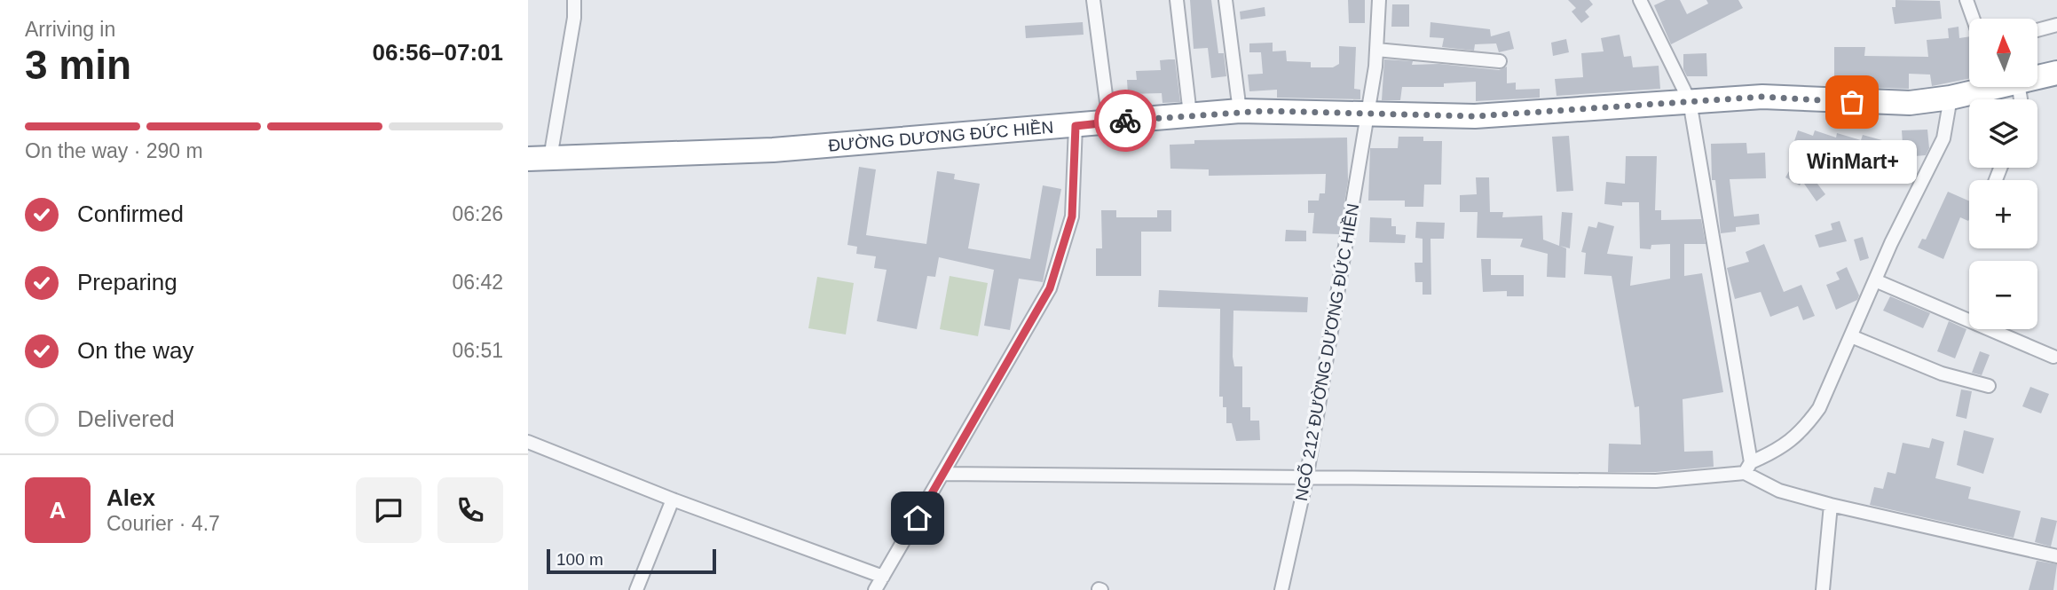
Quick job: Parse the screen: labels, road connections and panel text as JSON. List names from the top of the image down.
{
  "streets": {
    "highway": ["ĐƯỜNG DƯƠNG ĐỨC HIỀN"],
    "street": ["NGÕ 212 ĐƯỜNG DƯƠNG ĐỨC HIỀN"]
  },
  "crossings": [
    ["ĐƯỜNG DƯƠNG ĐỨC HIỀN", "NGÕ 212 ĐƯỜNG DƯƠNG ĐỨC HIỀN"]
  ],
  "places": ["WinMart+"],
  "scale_bar": "100 m",
  "north": "top",
  "page": {
    "heading": ["3 min", "Arriving in", "06:56–07:01"],
    "panel": ["Alex", "Courier · 4.7"],
    "map_buttons": ["+", "−"],
    "bar": "On the way · 290 m",
    "bubble": "WinMart+",
    "list": [
      ["Confirmed", "06:26"],
      ["Preparing", "06:42"],
      ["On the way", "06:51"],
      "Delivered"
    ],
    "round": "A",
    "scale": "100 m"
  }
}
